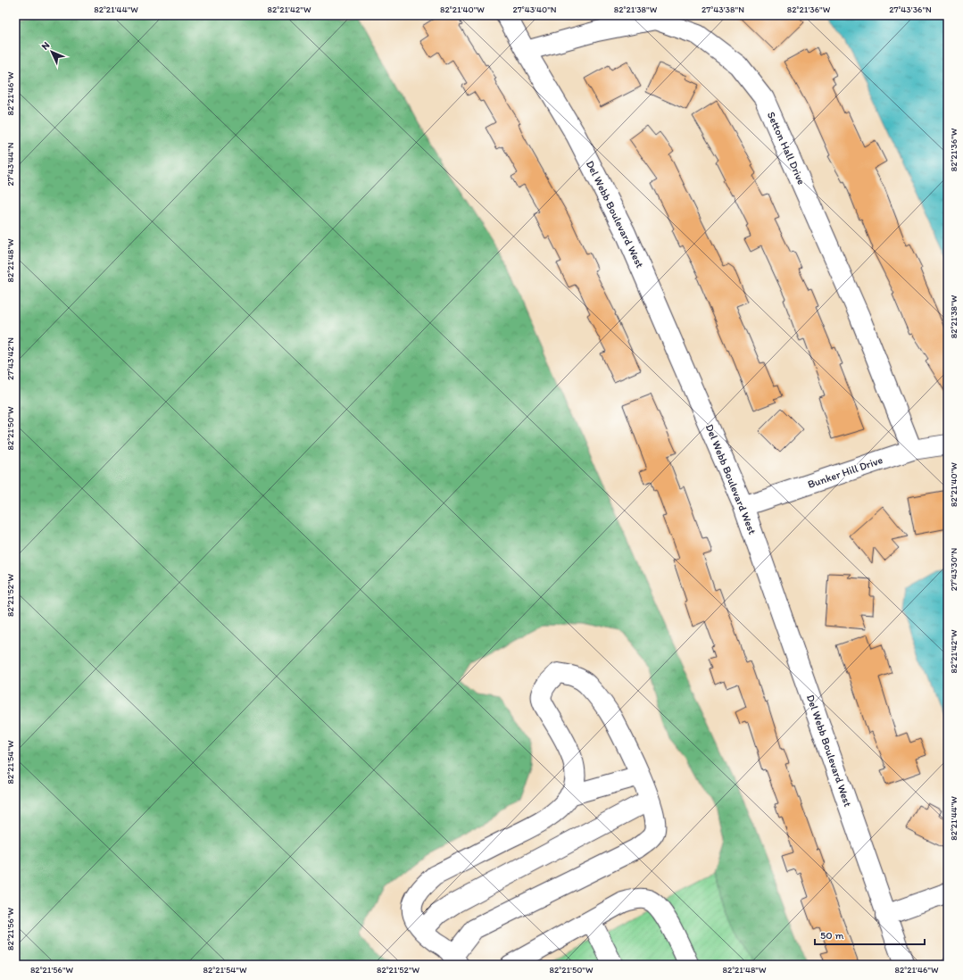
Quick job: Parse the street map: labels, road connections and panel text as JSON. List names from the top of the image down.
{
  "streets": {
    "street": ["Setton Hall Drive", "Del Webb Boulevard West", "Bunker Hill Drive"]
  },
  "crossings": [
    ["Setton Hall Drive", "Del Webb Boulevard West"],
    ["Setton Hall Drive", "Bunker Hill Drive"],
    ["Del Webb Boulevard West", "Bunker Hill Drive"]
  ],
  "scale_bar": "50 m",
  "north": "top left",
  "coordinates": [
    "82°21'44\"W",
    "82°21'42\"W",
    "82°21'40\"W",
    "27°43'40\"N",
    "82°21'38\"W",
    "27°43'38\"N",
    "82°21'36\"W",
    "27°43'36\"N",
    "82°21'46\"W",
    "27°43'44\"N",
    "82°21'48\"W",
    "27°43'42\"N",
    "82°21'50\"W",
    "27°43'30\"N",
    "82°21'52\"W",
    "82°21'54\"W",
    "82°21'56\"W"
  ]
}
